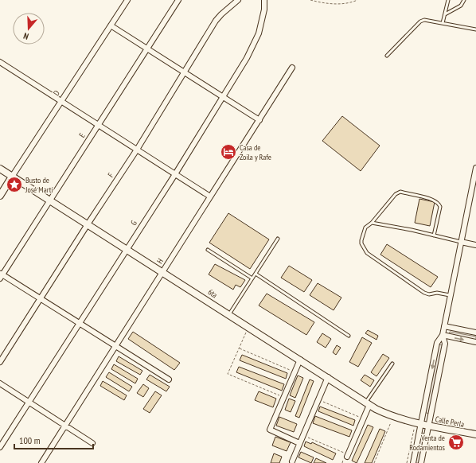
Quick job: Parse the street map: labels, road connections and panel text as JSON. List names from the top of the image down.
{
  "streets": {
    "main road": ["D", "6ta", "Calle Perla"],
    "street": [
      "E",
      "F",
      "G",
      "H"
    ]
  },
  "crossings": [
    ["D", "6ta"],
    ["E", "6ta"],
    ["F", "6ta"],
    ["G", "6ta"],
    ["H", "6ta"],
    ["6ta", "Calle Perla"]
  ],
  "places": {
    "hotel": ["Casa de Zoila y Rafe"],
    "place": ["Busto de José Martí"],
    "supermarket": ["Venta de Rodamientos"]
  },
  "scale_bar": "100 m",
  "north": "bottom"
}
